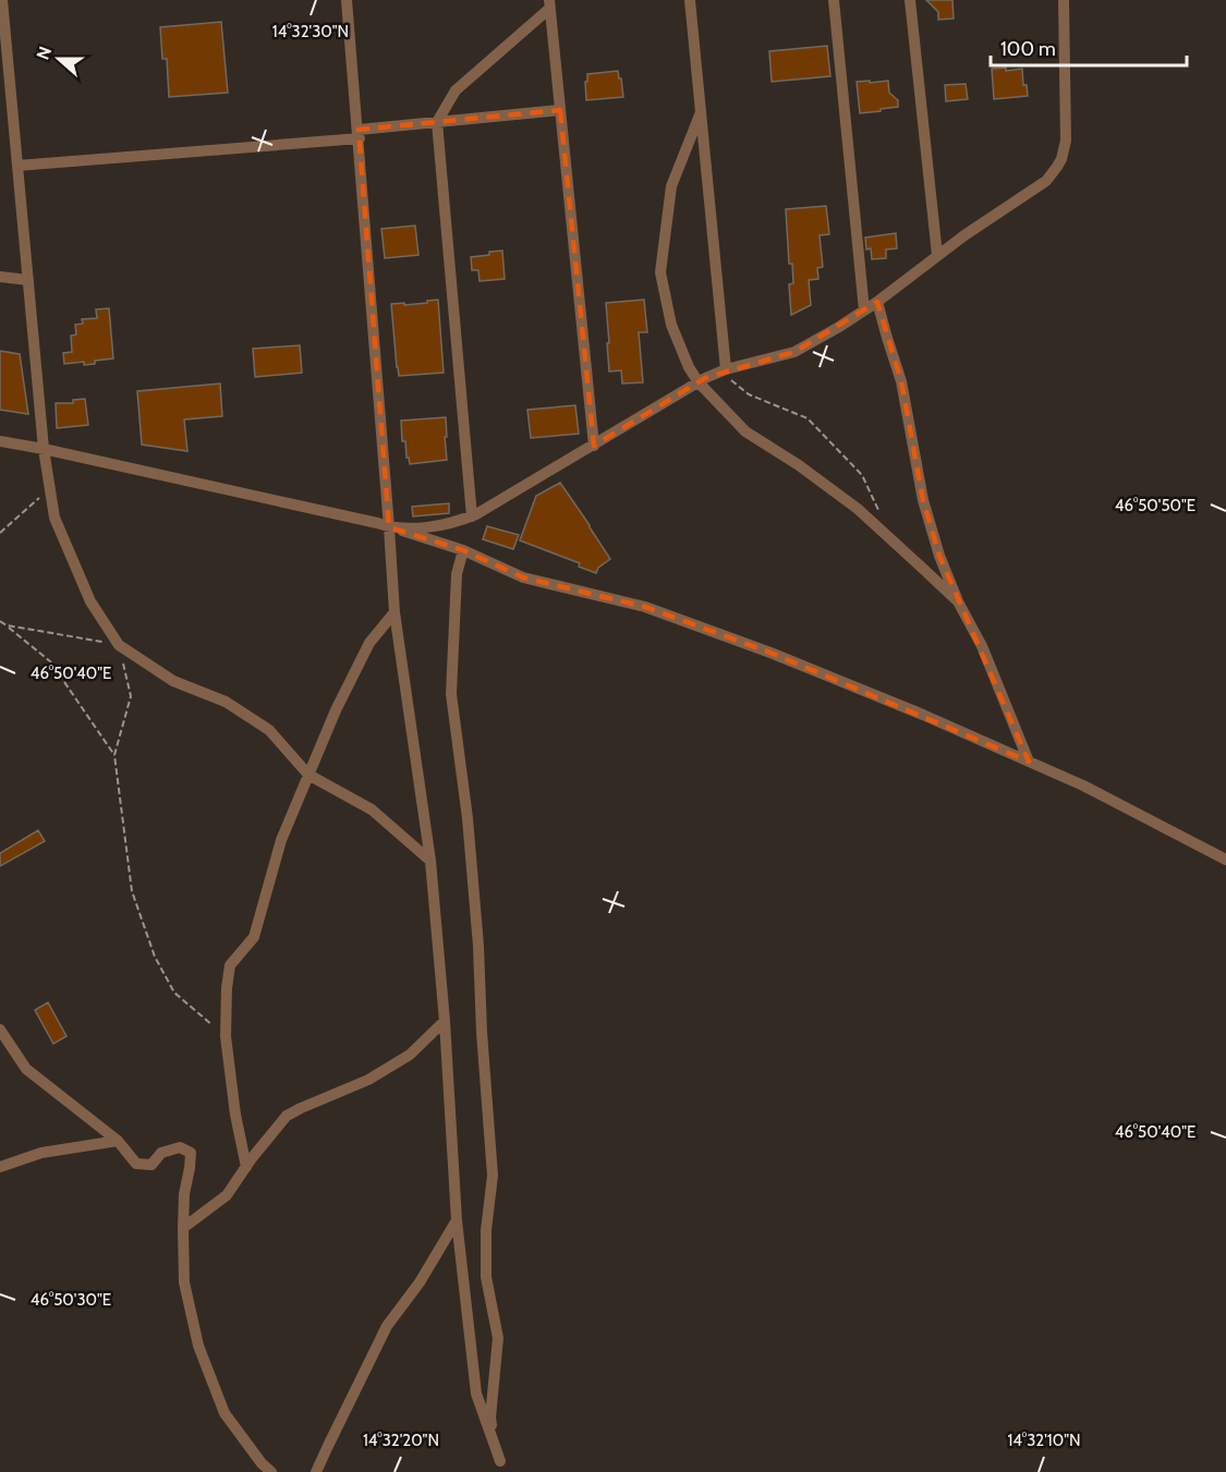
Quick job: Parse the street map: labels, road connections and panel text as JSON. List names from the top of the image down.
{
  "scale_bar": "100 m",
  "north": "left",
  "coordinates": [
    "14°32'30\"N",
    "46°50'50\"E",
    "46°50'40\"E",
    "46°50'30\"E",
    "14°32'20\"N",
    "14°32'10\"N"
  ]
}
